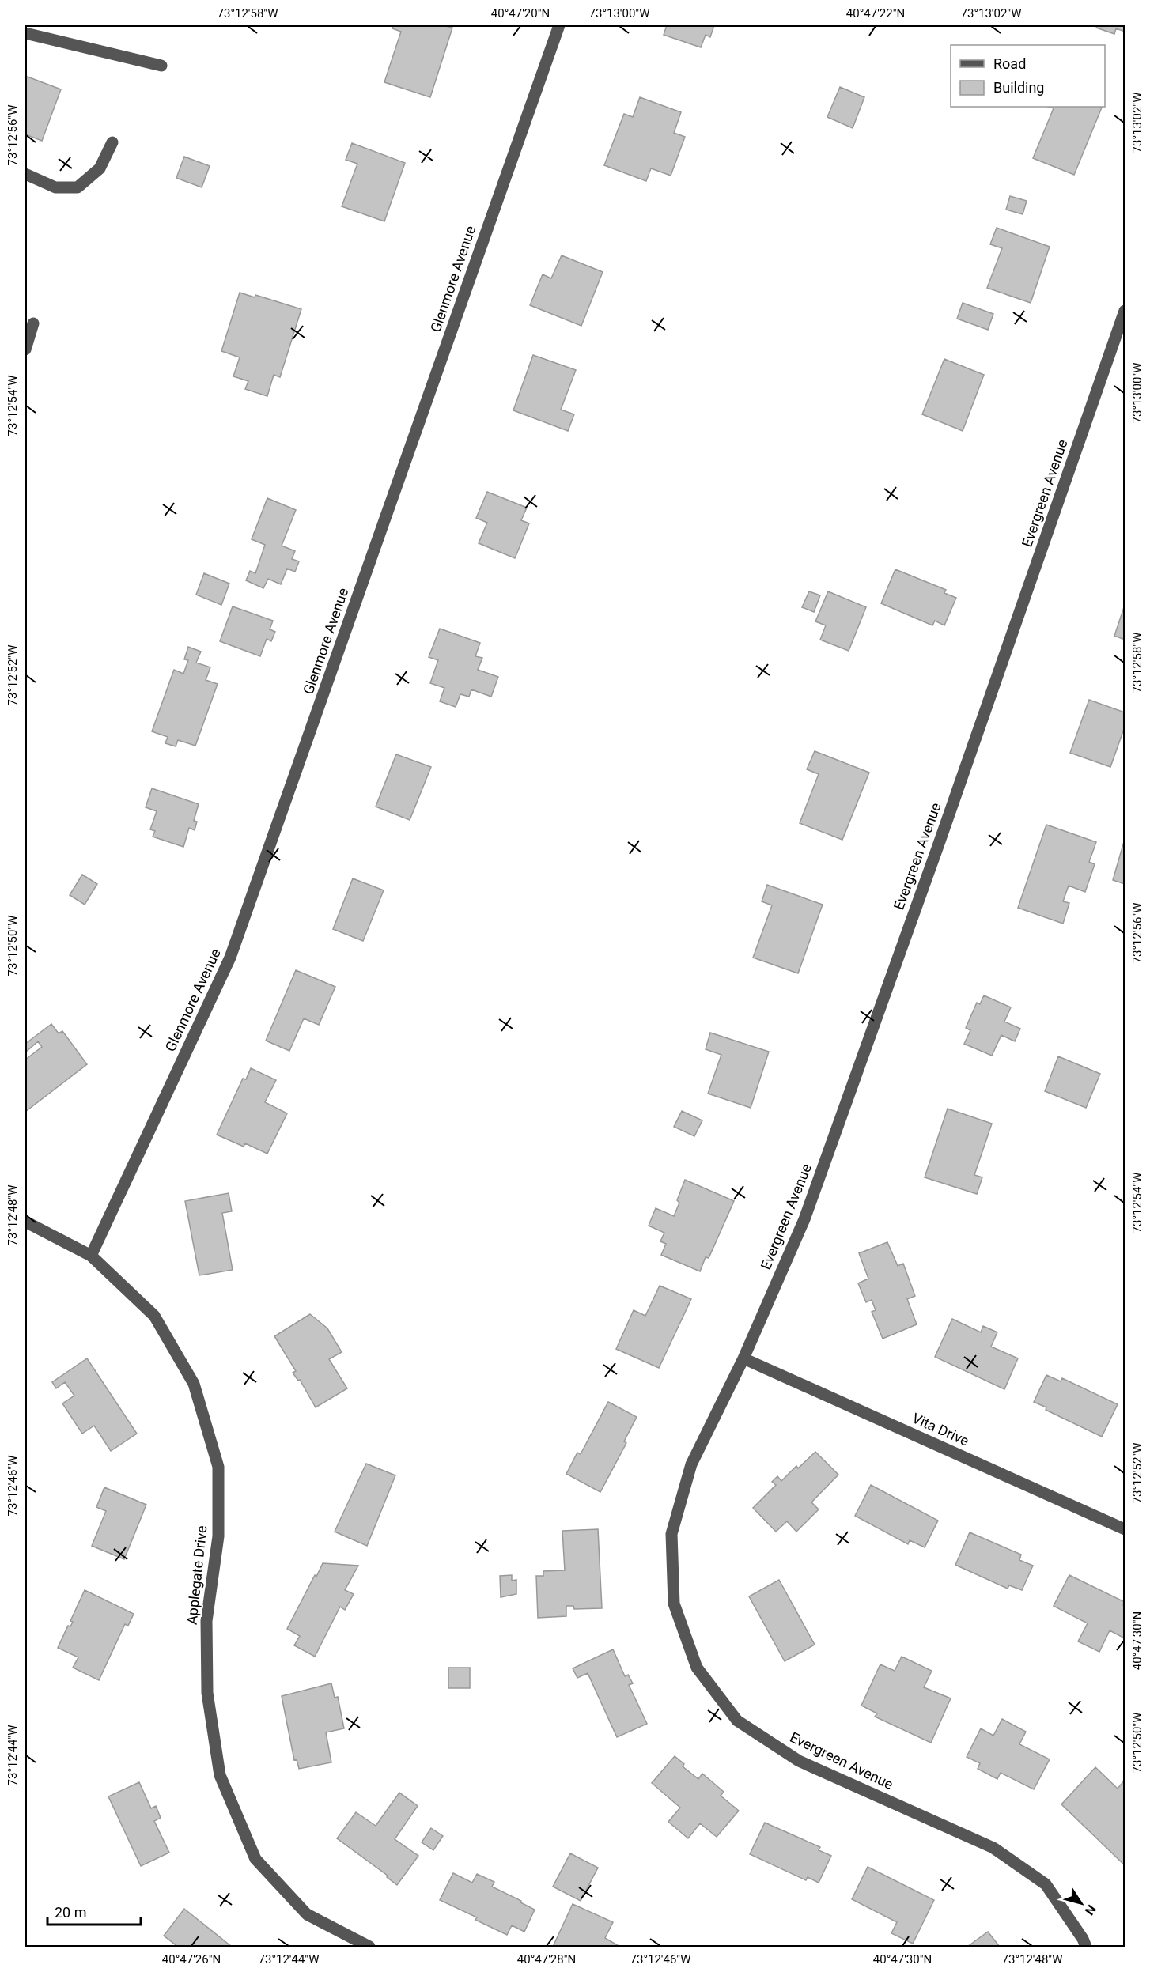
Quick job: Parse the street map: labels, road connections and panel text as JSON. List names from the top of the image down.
{
  "streets": {
    "street": [
      "Glenmore Avenue",
      "Evergreen Avenue",
      "Vita Drive",
      "Applegate Drive"
    ]
  },
  "crossings": [
    ["Glenmore Avenue", "Applegate Drive"],
    ["Evergreen Avenue", "Vita Drive"]
  ],
  "legend": ["Road", "Building"],
  "scale_bar": "20 m",
  "north": "bottom right",
  "coordinates": [
    "73°12'58\"W",
    "40°47'20\"N",
    "73°13'00\"W",
    "40°47'22\"N",
    "73°13'02\"W",
    "73°12'56\"W",
    "73°12'54\"W",
    "73°12'52\"W",
    "73°12'50\"W",
    "73°12'48\"W",
    "73°12'46\"W",
    "40°47'30\"N",
    "73°12'44\"W",
    "40°47'26\"N",
    "40°47'28\"N"
  ]
}
